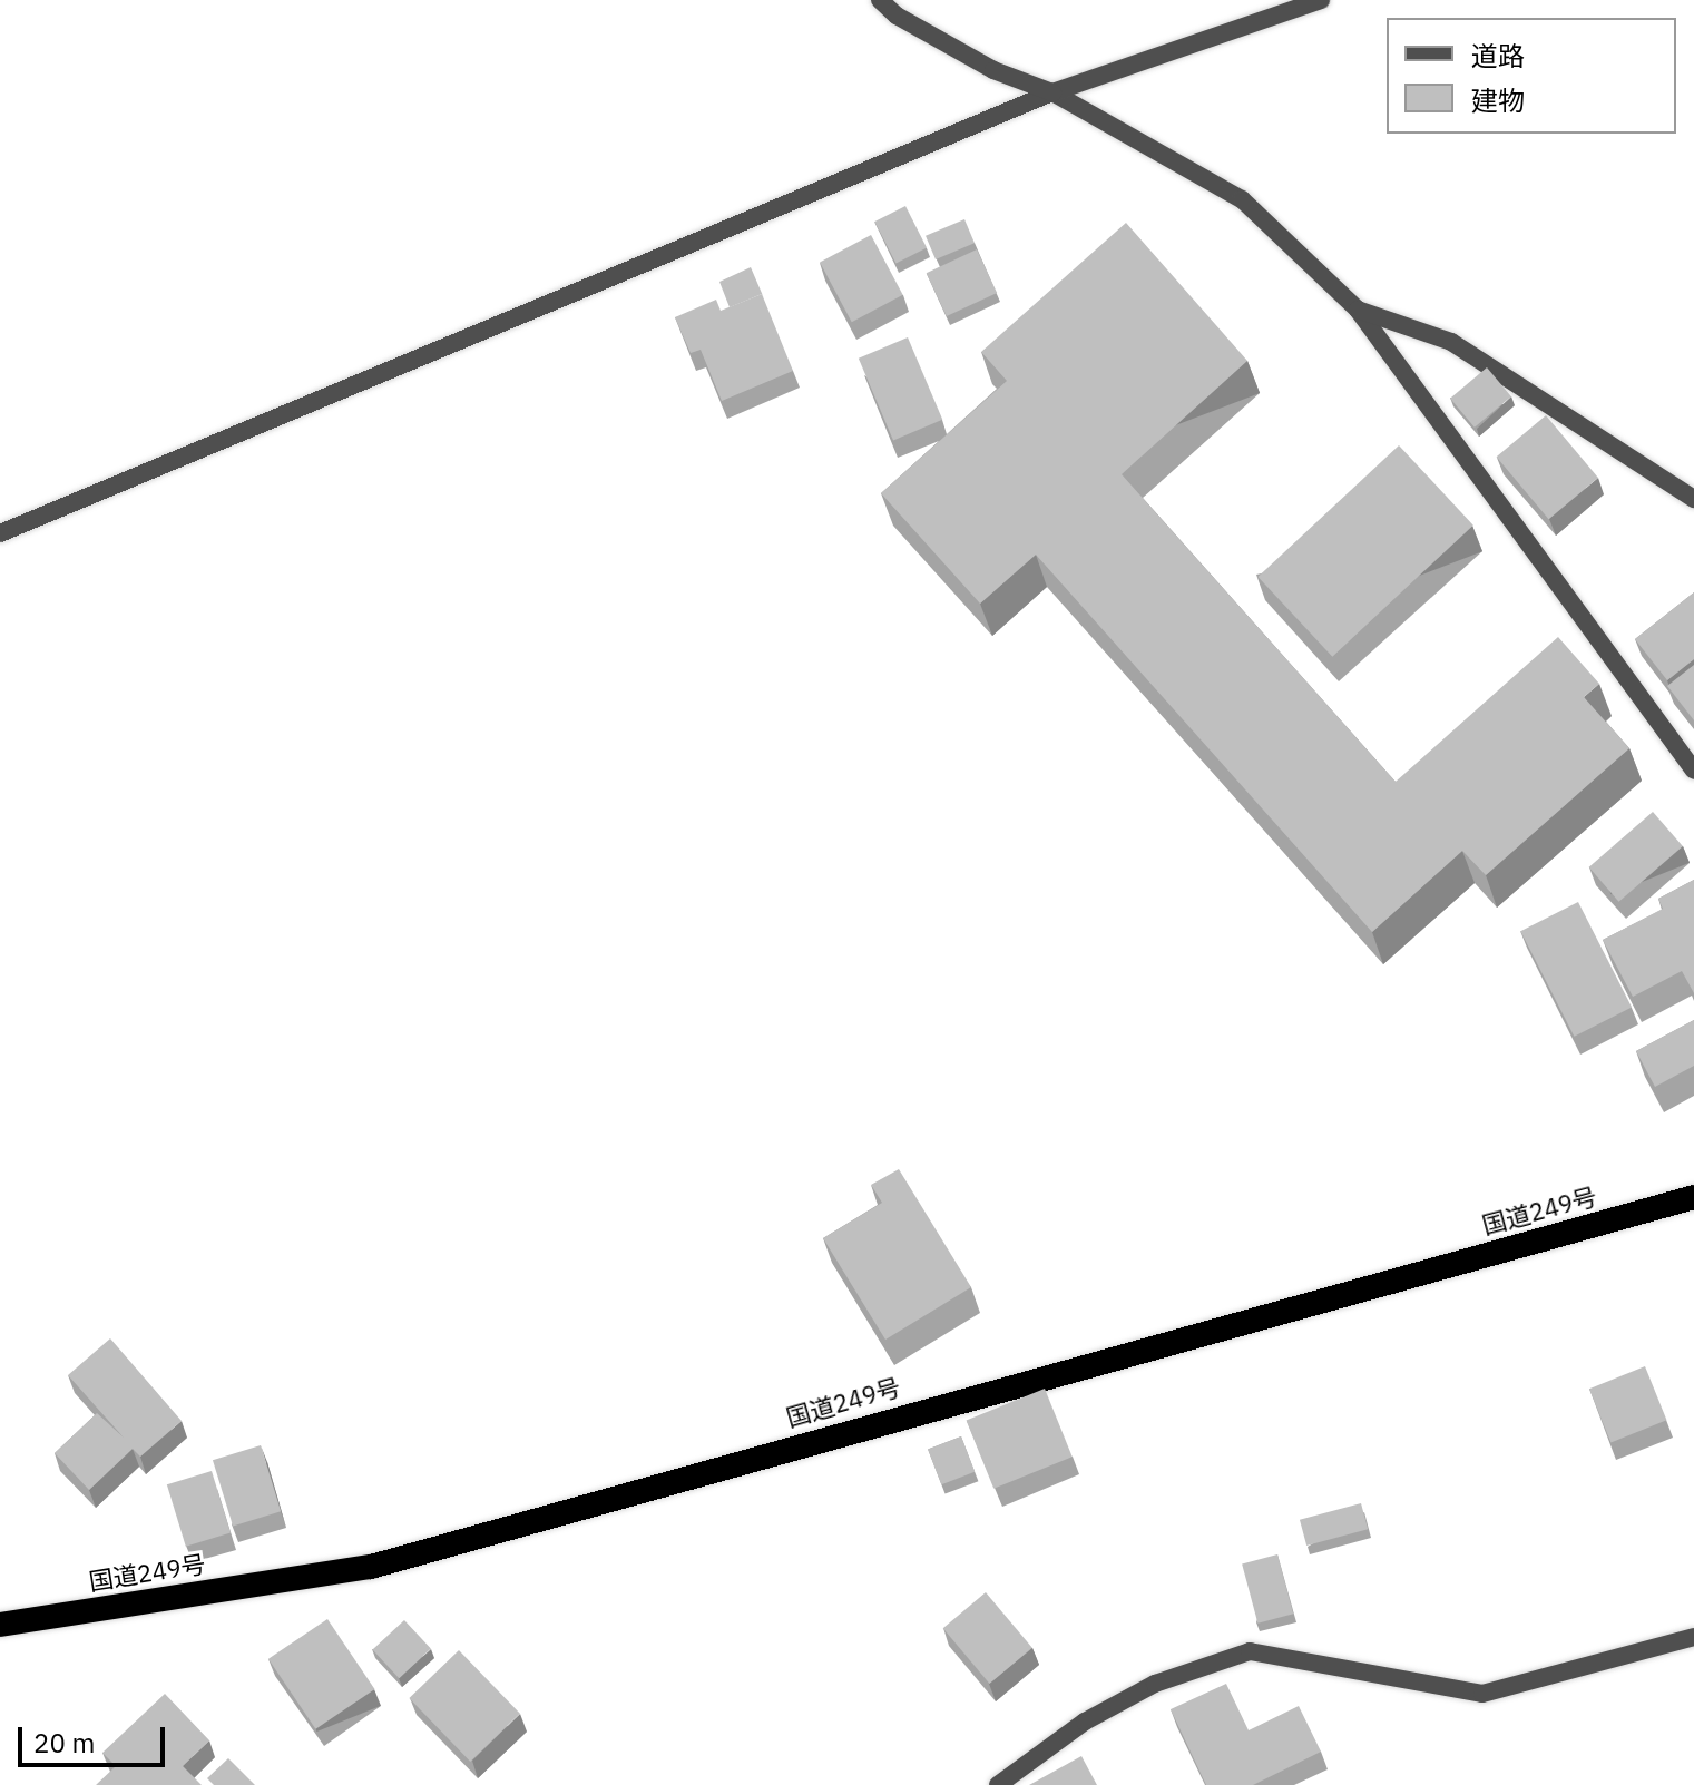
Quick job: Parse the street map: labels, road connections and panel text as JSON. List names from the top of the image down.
{
  "streets": {
    "highway": ["国道249号"]
  },
  "legend": ["道路", "建物"],
  "scale_bar": "20 m"
}
